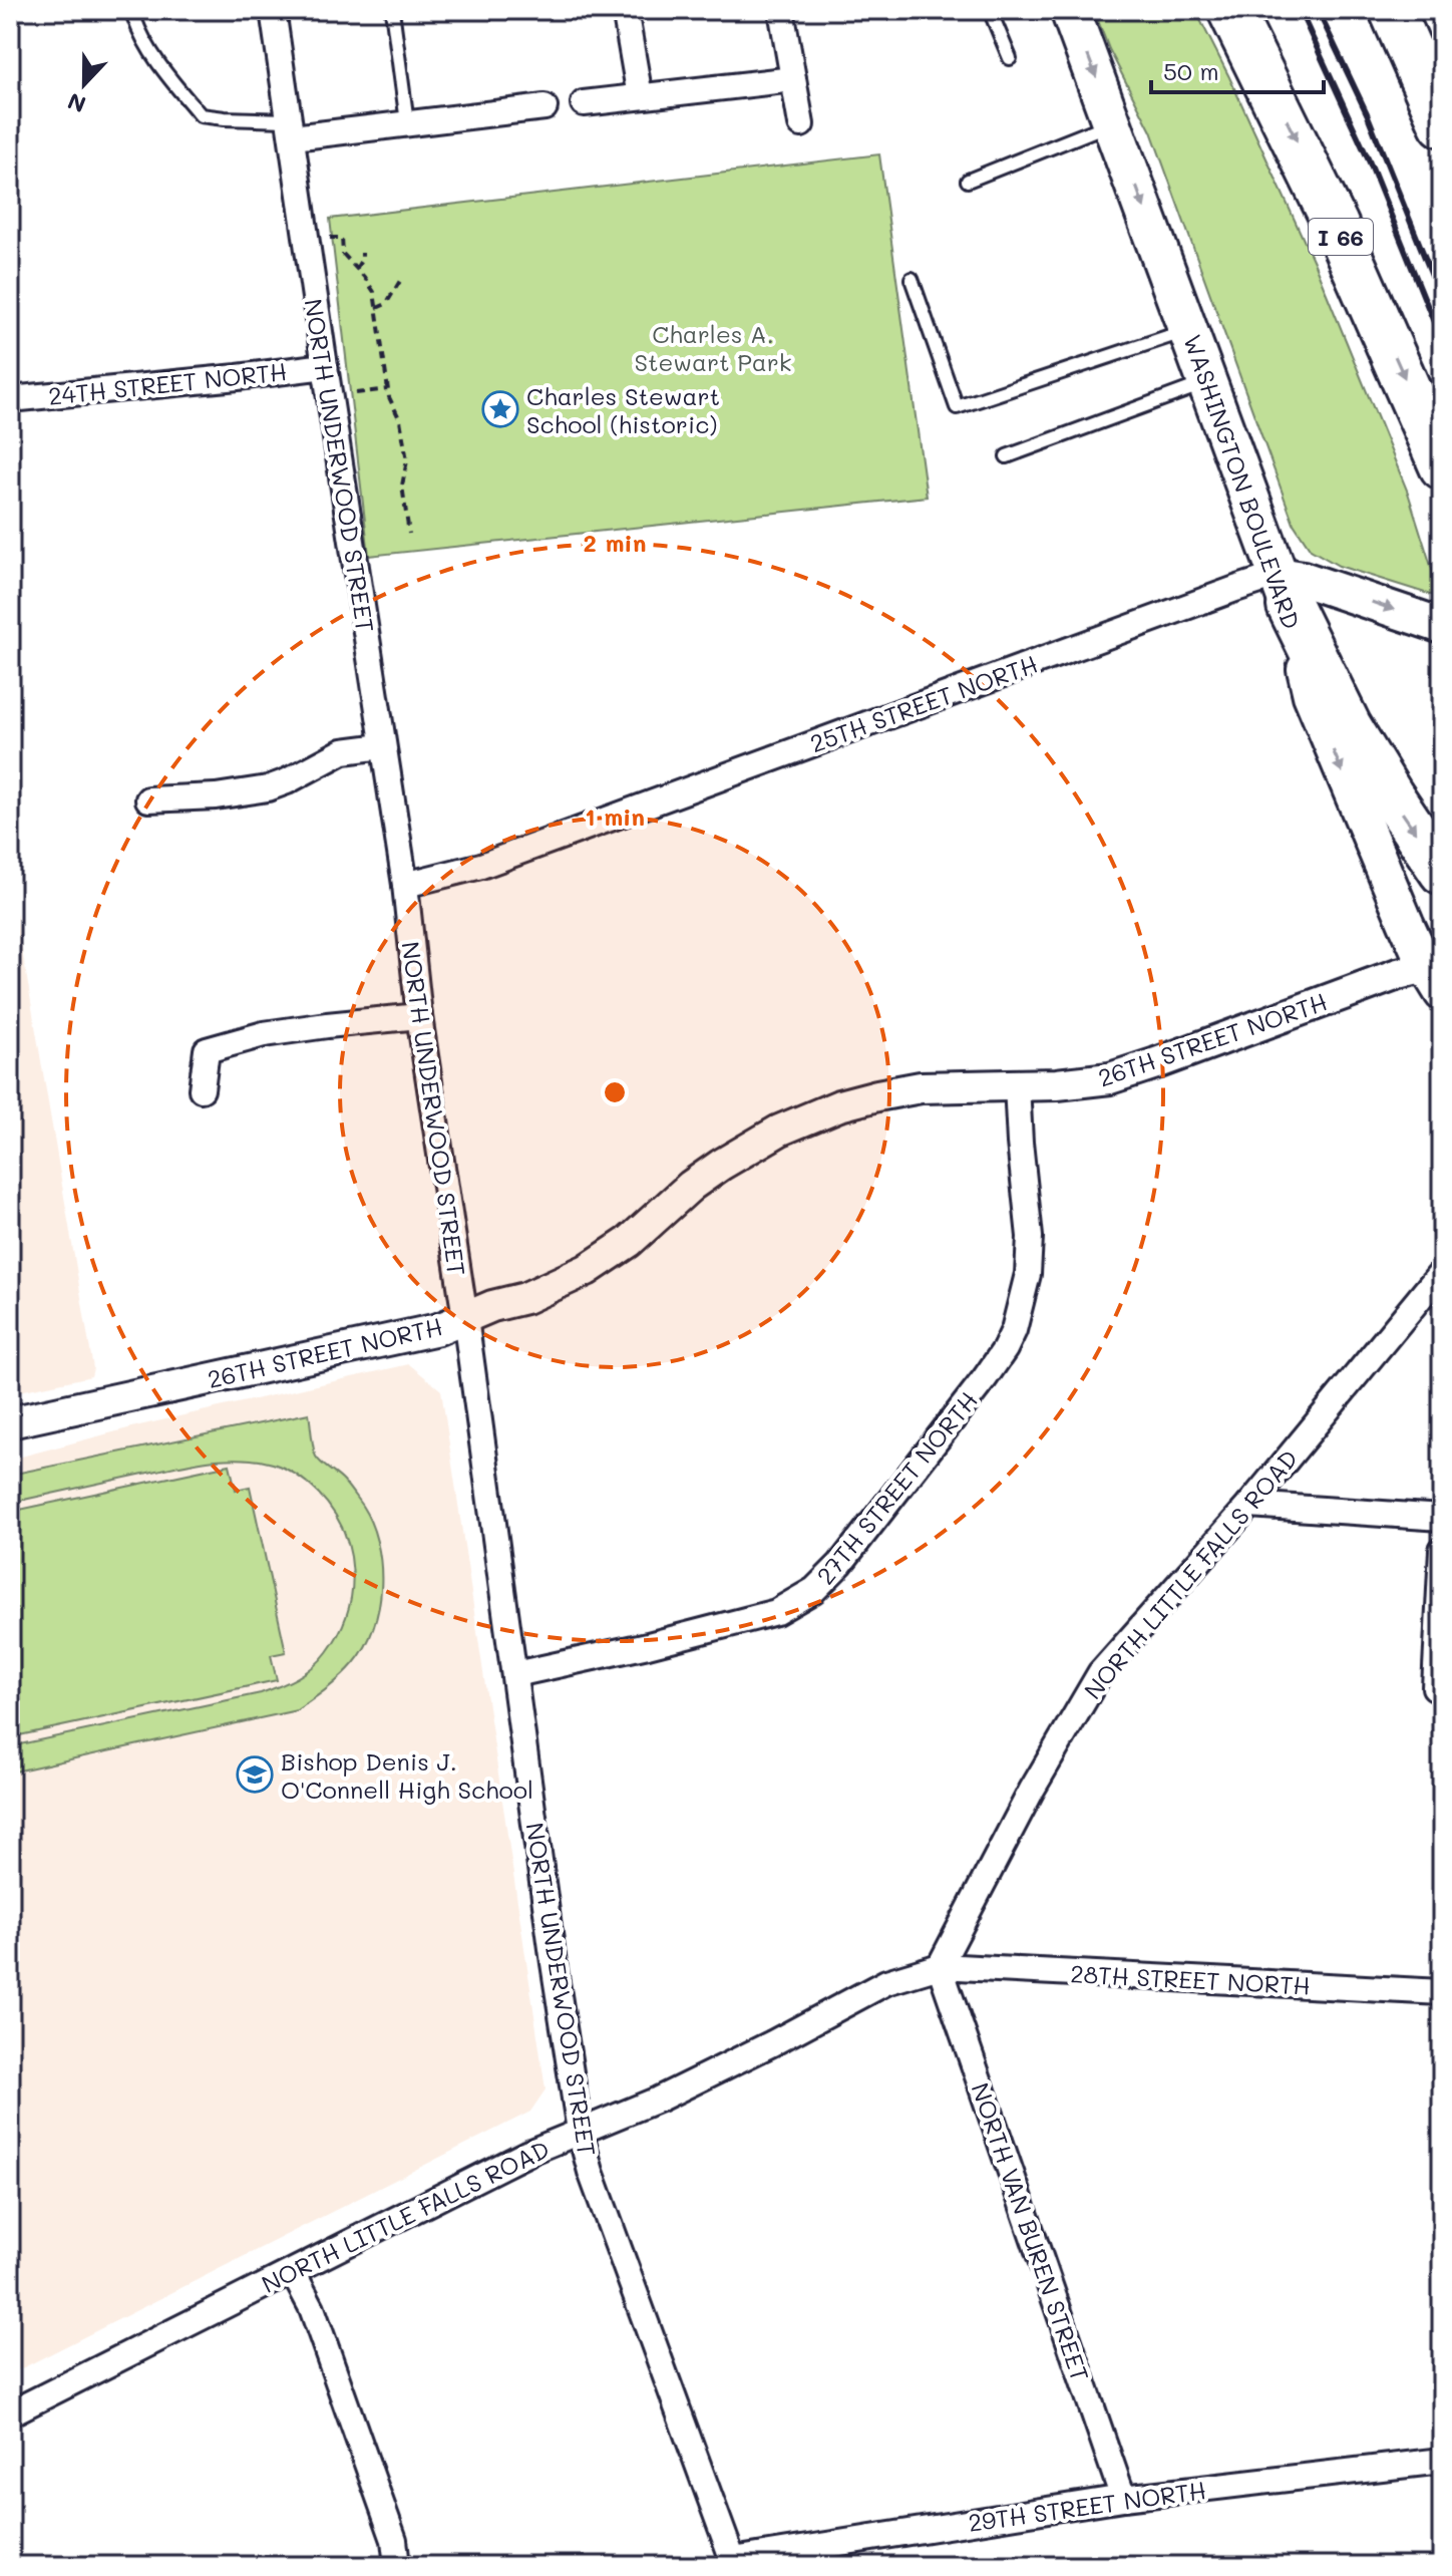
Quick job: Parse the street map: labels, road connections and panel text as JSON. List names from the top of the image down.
{
  "streets": {
    "highway": ["I 66"],
    "main road": ["WASHINGTON BOULEVARD"],
    "street": [
      "24TH STREET NORTH",
      "NORTH UNDERWOOD STREET",
      "25TH STREET NORTH",
      "26TH STREET NORTH",
      "27TH STREET NORTH",
      "NORTH LITTLE FALLS ROAD",
      "28TH STREET NORTH",
      "NORTH VAN BUREN STREET",
      "29TH STREET NORTH"
    ]
  },
  "crossings": [
    ["24TH STREET NORTH", "NORTH UNDERWOOD STREET"],
    ["NORTH UNDERWOOD STREET", "25TH STREET NORTH"],
    ["NORTH UNDERWOOD STREET", "26TH STREET NORTH"],
    ["NORTH UNDERWOOD STREET", "27TH STREET NORTH"],
    ["NORTH UNDERWOOD STREET", "NORTH LITTLE FALLS ROAD"],
    ["NORTH UNDERWOOD STREET", "29TH STREET NORTH"],
    ["WASHINGTON BOULEVARD", "25TH STREET NORTH"],
    ["WASHINGTON BOULEVARD", "26TH STREET NORTH"],
    ["26TH STREET NORTH", "27TH STREET NORTH"],
    ["NORTH LITTLE FALLS ROAD", "28TH STREET NORTH"],
    ["NORTH LITTLE FALLS ROAD", "NORTH VAN BUREN STREET"],
    ["28TH STREET NORTH", "NORTH VAN BUREN STREET"],
    ["NORTH VAN BUREN STREET", "29TH STREET NORTH"]
  ],
  "one_way": ["WASHINGTON BOULEVARD"],
  "parks": ["Charles A. Stewart Park"],
  "places": {
    "place": ["Charles Stewart School (historic)"],
    "school or university": ["Bishop Denis J. O'Connell High School"]
  },
  "scale_bar": "50 m",
  "north": "bottom",
  "rings": ["2 min", "1 min"]
}
